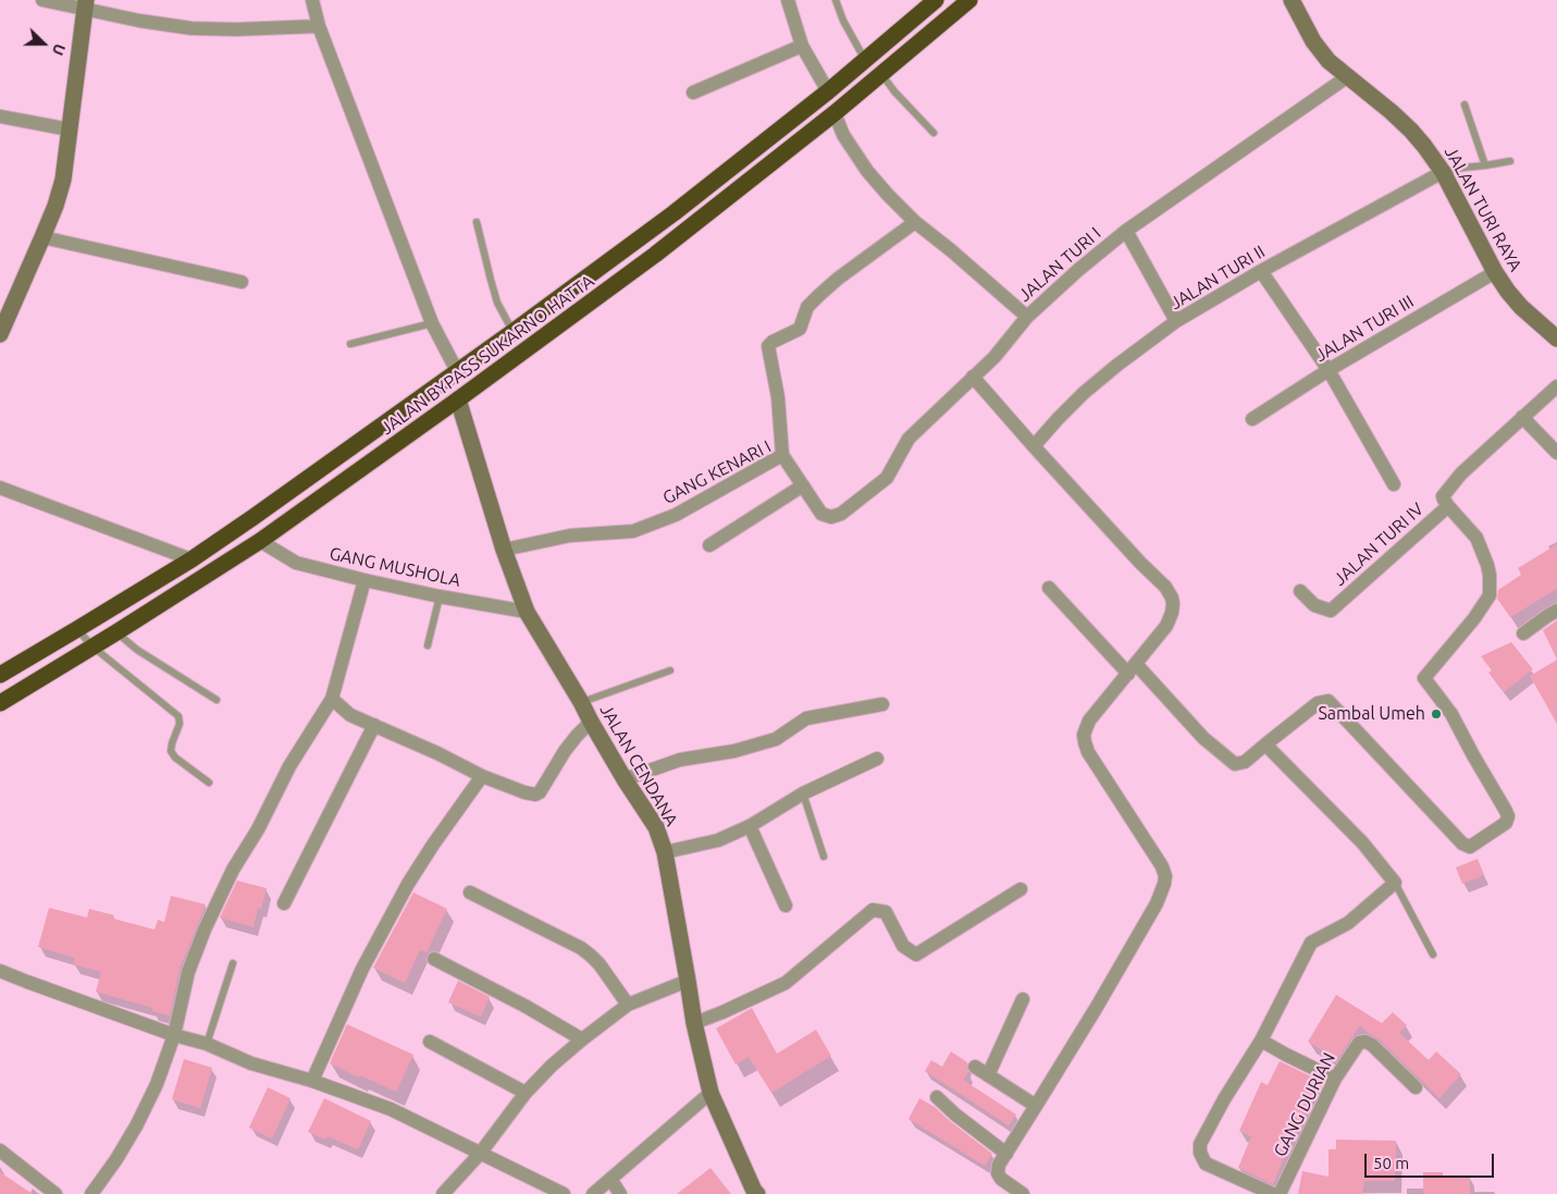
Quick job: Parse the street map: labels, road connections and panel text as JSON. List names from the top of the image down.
{
  "streets": {
    "highway": ["JALAN BYPASS SUKARNO HATTA"],
    "street": [
      "JALAN TURI RAYA",
      "JALAN TURI I",
      "JALAN TURI II",
      "JALAN TURI III",
      "GANG KENARI I",
      "JALAN TURI IV",
      "GANG MUSHOLA",
      "JALAN CENDANA",
      "GANG DURIAN"
    ]
  },
  "crossings": [
    ["JALAN TURI RAYA", "JALAN TURI I"],
    ["JALAN TURI RAYA", "JALAN TURI II"],
    ["JALAN TURI RAYA", "JALAN TURI III"],
    ["JALAN TURI I", "JALAN BYPASS SUKARNO HATTA"],
    ["JALAN TURI I", "GANG KENARI I"],
    ["JALAN BYPASS SUKARNO HATTA", "GANG MUSHOLA"],
    ["JALAN BYPASS SUKARNO HATTA", "JALAN CENDANA"],
    ["GANG KENARI I", "JALAN CENDANA"],
    ["GANG MUSHOLA", "JALAN CENDANA"]
  ],
  "places": ["Sambal Umeh"],
  "scale_bar": "50 m",
  "north": "right"
}
